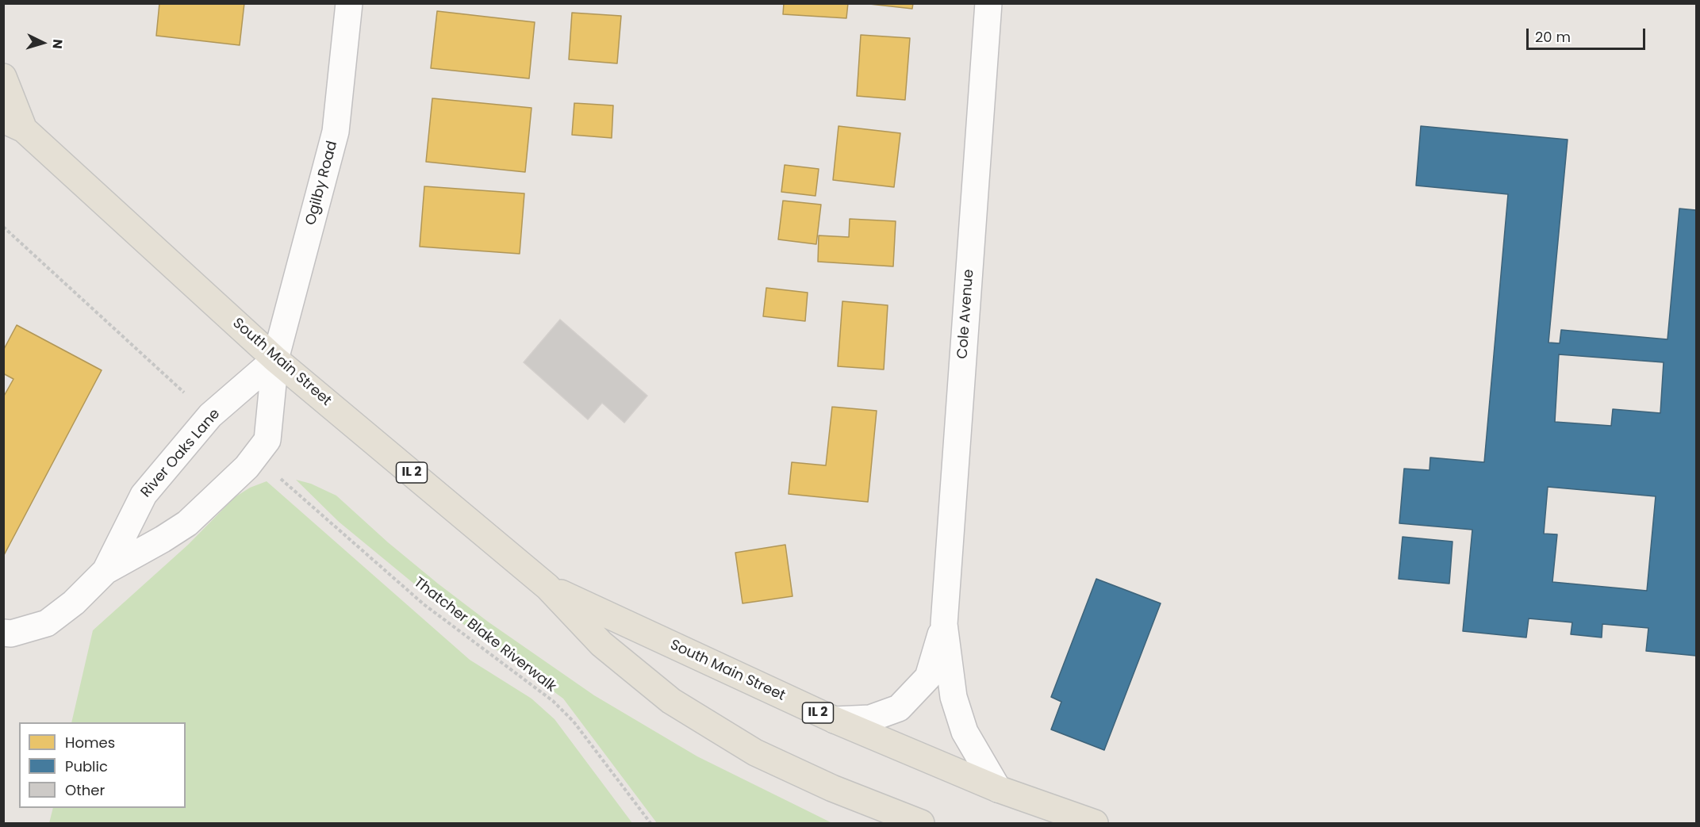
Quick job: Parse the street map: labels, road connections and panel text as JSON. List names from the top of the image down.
{
  "streets": {
    "main road": ["South Main Street", "IL 2"],
    "street": ["Ogilby Road", "Cole Avenue", "River Oaks Lane"],
    "path": ["Thatcher Blake Riverwalk"]
  },
  "crossings": [
    ["Ogilby Road", "South Main Street"],
    ["Ogilby Road", "River Oaks Lane"],
    ["Cole Avenue", "South Main Street"],
    ["South Main Street", "River Oaks Lane"]
  ],
  "legend": ["Homes", "Public", "Other"],
  "scale_bar": "20 m",
  "north": "right"
}
